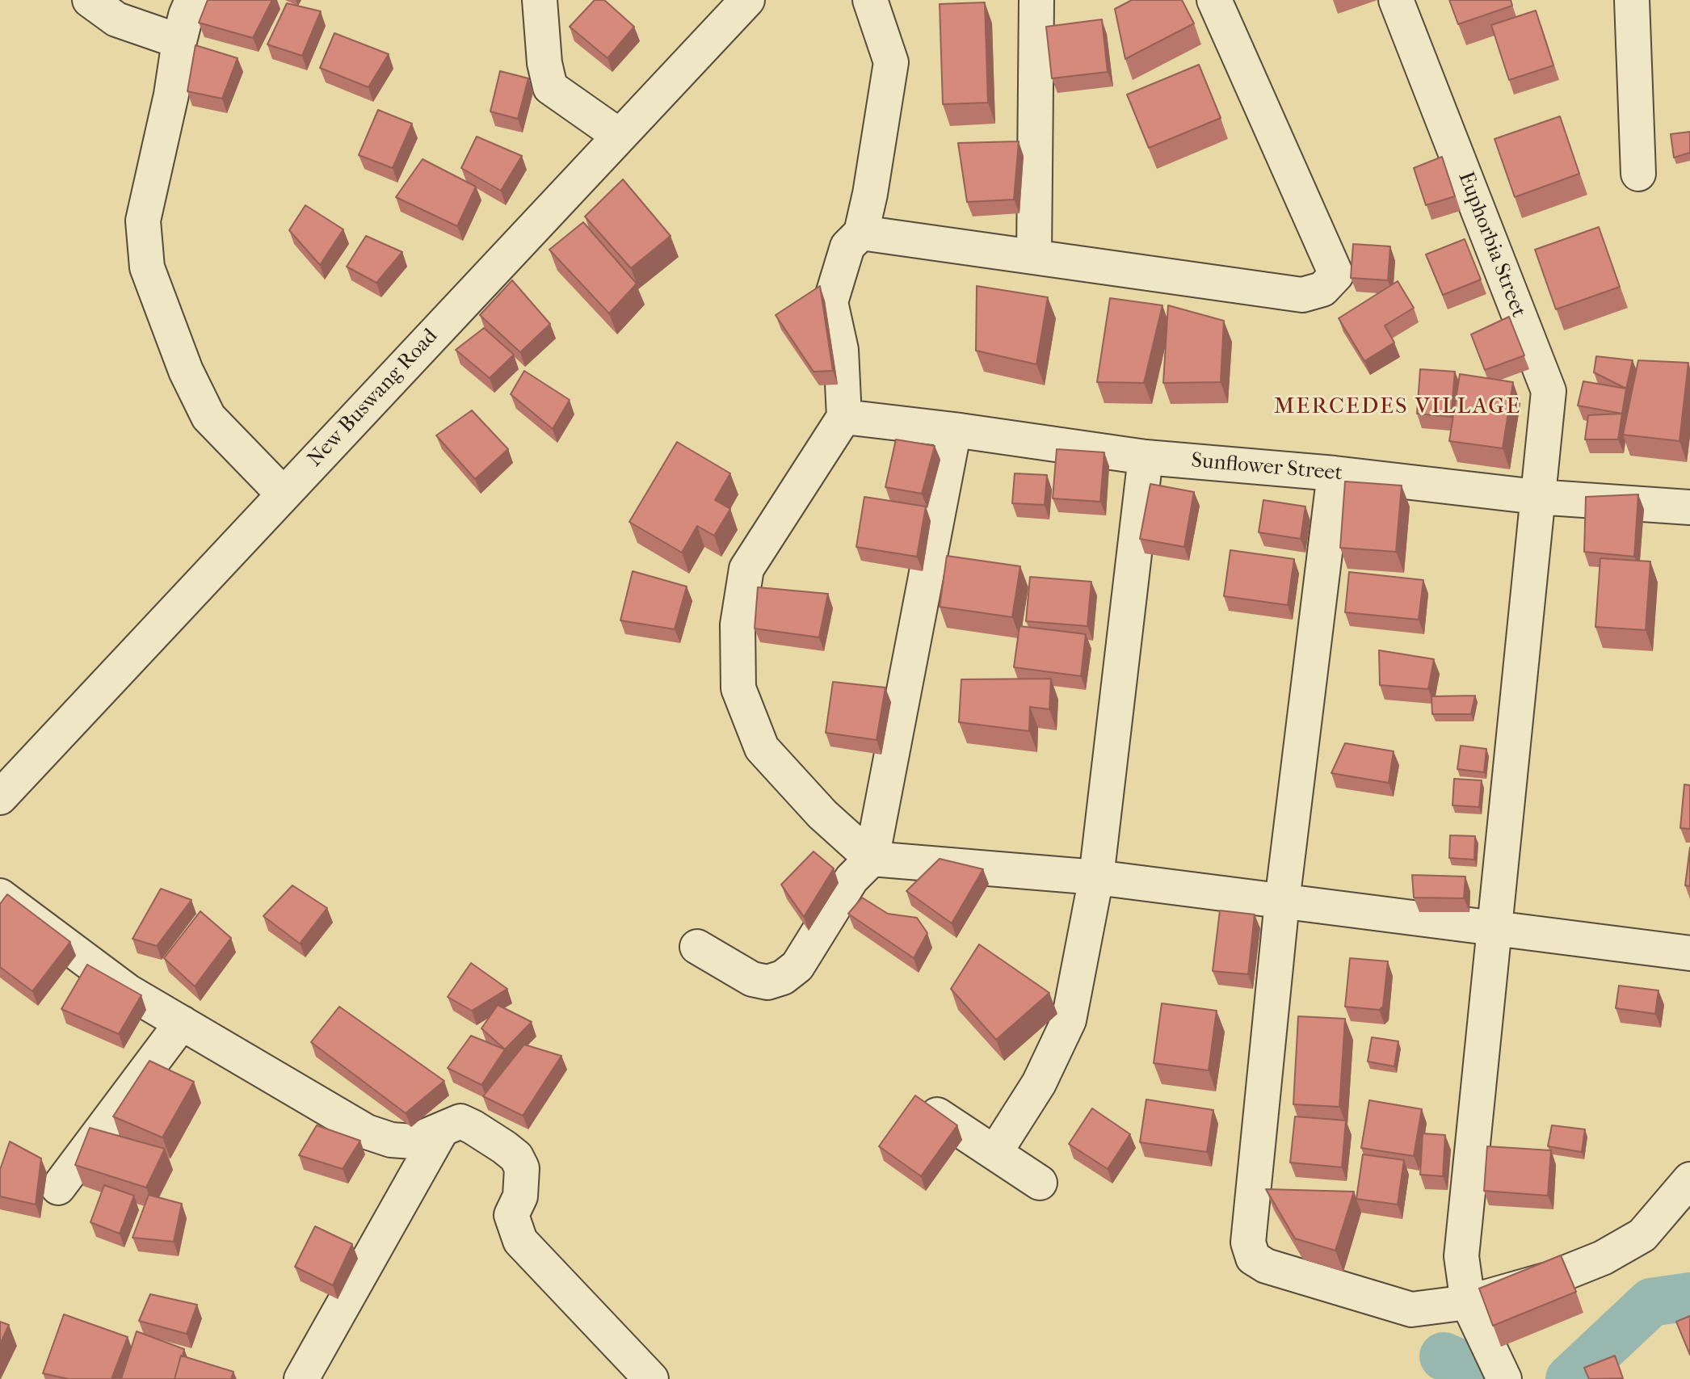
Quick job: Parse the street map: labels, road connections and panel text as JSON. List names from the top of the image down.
{
  "streets": {
    "street": ["Euphorbia Street", "New Buswang Road", "Sunflower Street"]
  },
  "crossings": [
    ["Euphorbia Street", "Sunflower Street"]
  ],
  "districts": ["MERCEDES VILLAGE"]
}
